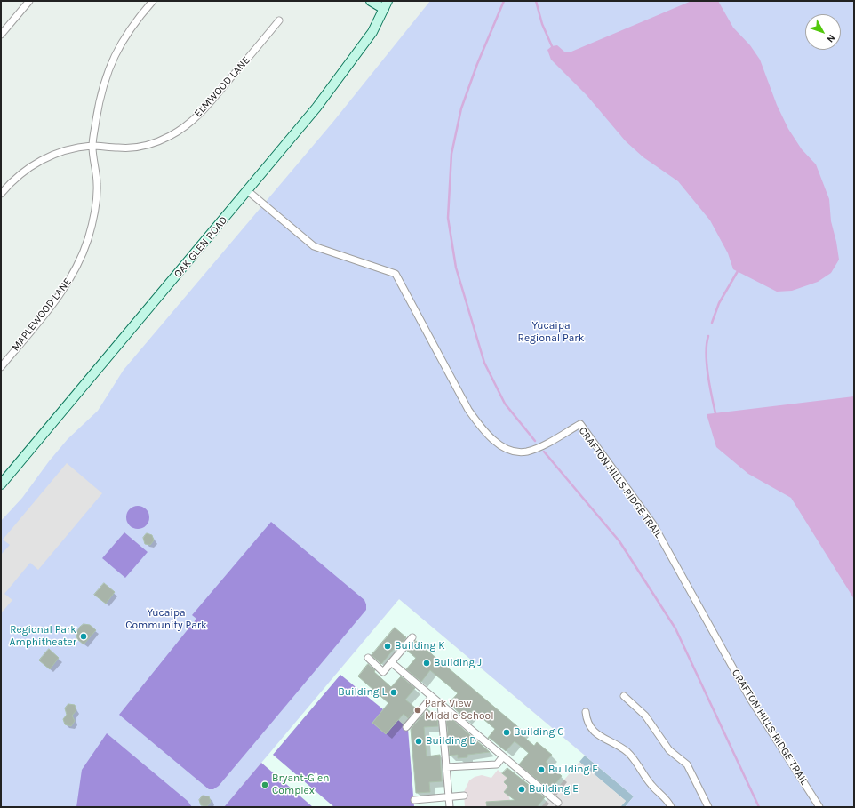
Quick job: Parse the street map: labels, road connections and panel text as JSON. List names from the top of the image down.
{
  "streets": {
    "main road": ["OAK GLEN ROAD"],
    "street": ["ELMWOOD LANE", "MAPLEWOOD LANE", "CRAFTON HILLS RIDGE TRAIL"]
  },
  "crossings": [
    ["ELMWOOD LANE", "MAPLEWOOD LANE"],
    ["OAK GLEN ROAD", "CRAFTON HILLS RIDGE TRAIL"]
  ],
  "parks": ["Yucaipa Regional Park", "Yucaipa Community Park"],
  "places": [
    "Regional Park Amphitheater",
    "Building K",
    "Building J",
    "Building L",
    "Park View Middle School",
    "Building G",
    "Building D",
    "Building F",
    "Bryant-Glen Complex",
    "Building E"
  ],
  "north": "bottom right"
}
